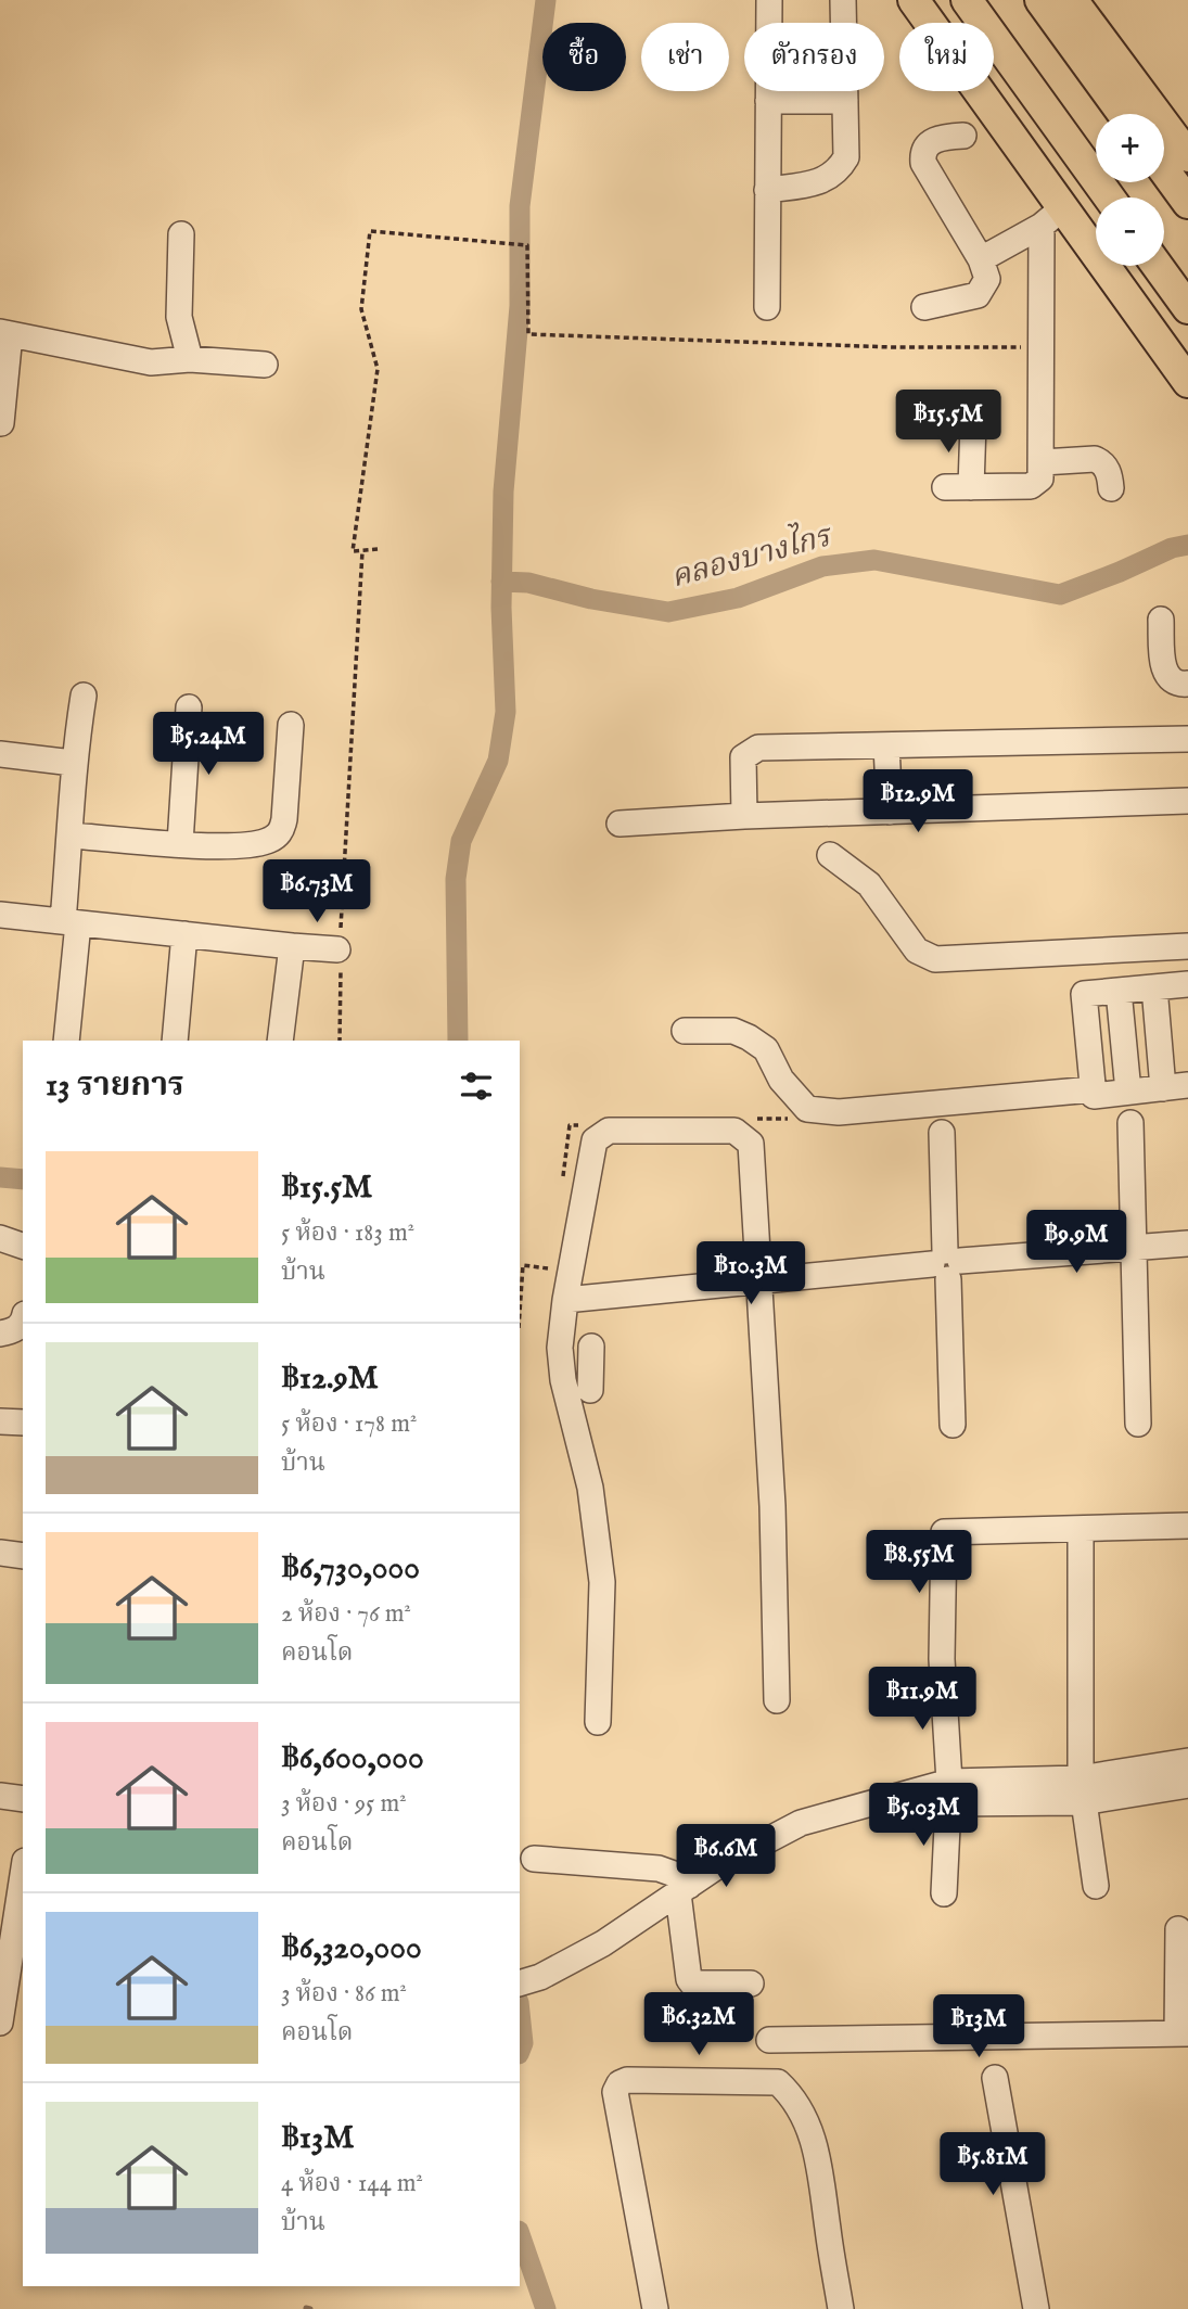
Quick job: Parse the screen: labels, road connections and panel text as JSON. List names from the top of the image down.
{
  "water": ["คลองบางไกร"],
  "page": {
    "chip": [
      "ซื้อ",
      "เช่า",
      "ตัวกรอง",
      "ใหม่"
    ],
    "map_buttons": ["+", "−"],
    "price": [
      "฿15.5M",
      "฿5.24M",
      "฿12.9M",
      "฿6.73M",
      "฿9.9M",
      "฿10.3M",
      "฿8.55M",
      "฿11.9M",
      "฿5.03M",
      "฿6.6M",
      "฿6.32M",
      "฿13M",
      "฿5.81M"
    ],
    "heading": "13 รายการ",
    "list": [
      {
        "name": "฿15.5M",
        "note": "5 ห้อง · 183 m² · บ้าน"
      },
      {
        "name": "฿12.9M",
        "note": "5 ห้อง · 178 m² · บ้าน"
      },
      {
        "name": "฿6,730,000",
        "note": "2 ห้อง · 76 m² · คอนโด"
      },
      {
        "name": "฿6,600,000",
        "note": "3 ห้อง · 95 m² · คอนโด"
      },
      {
        "name": "฿6,320,000",
        "note": "3 ห้อง · 86 m² · คอนโด"
      },
      {
        "name": "฿13M",
        "note": "4 ห้อง · 144 m² · บ้าน"
      }
    ]
  }
}
